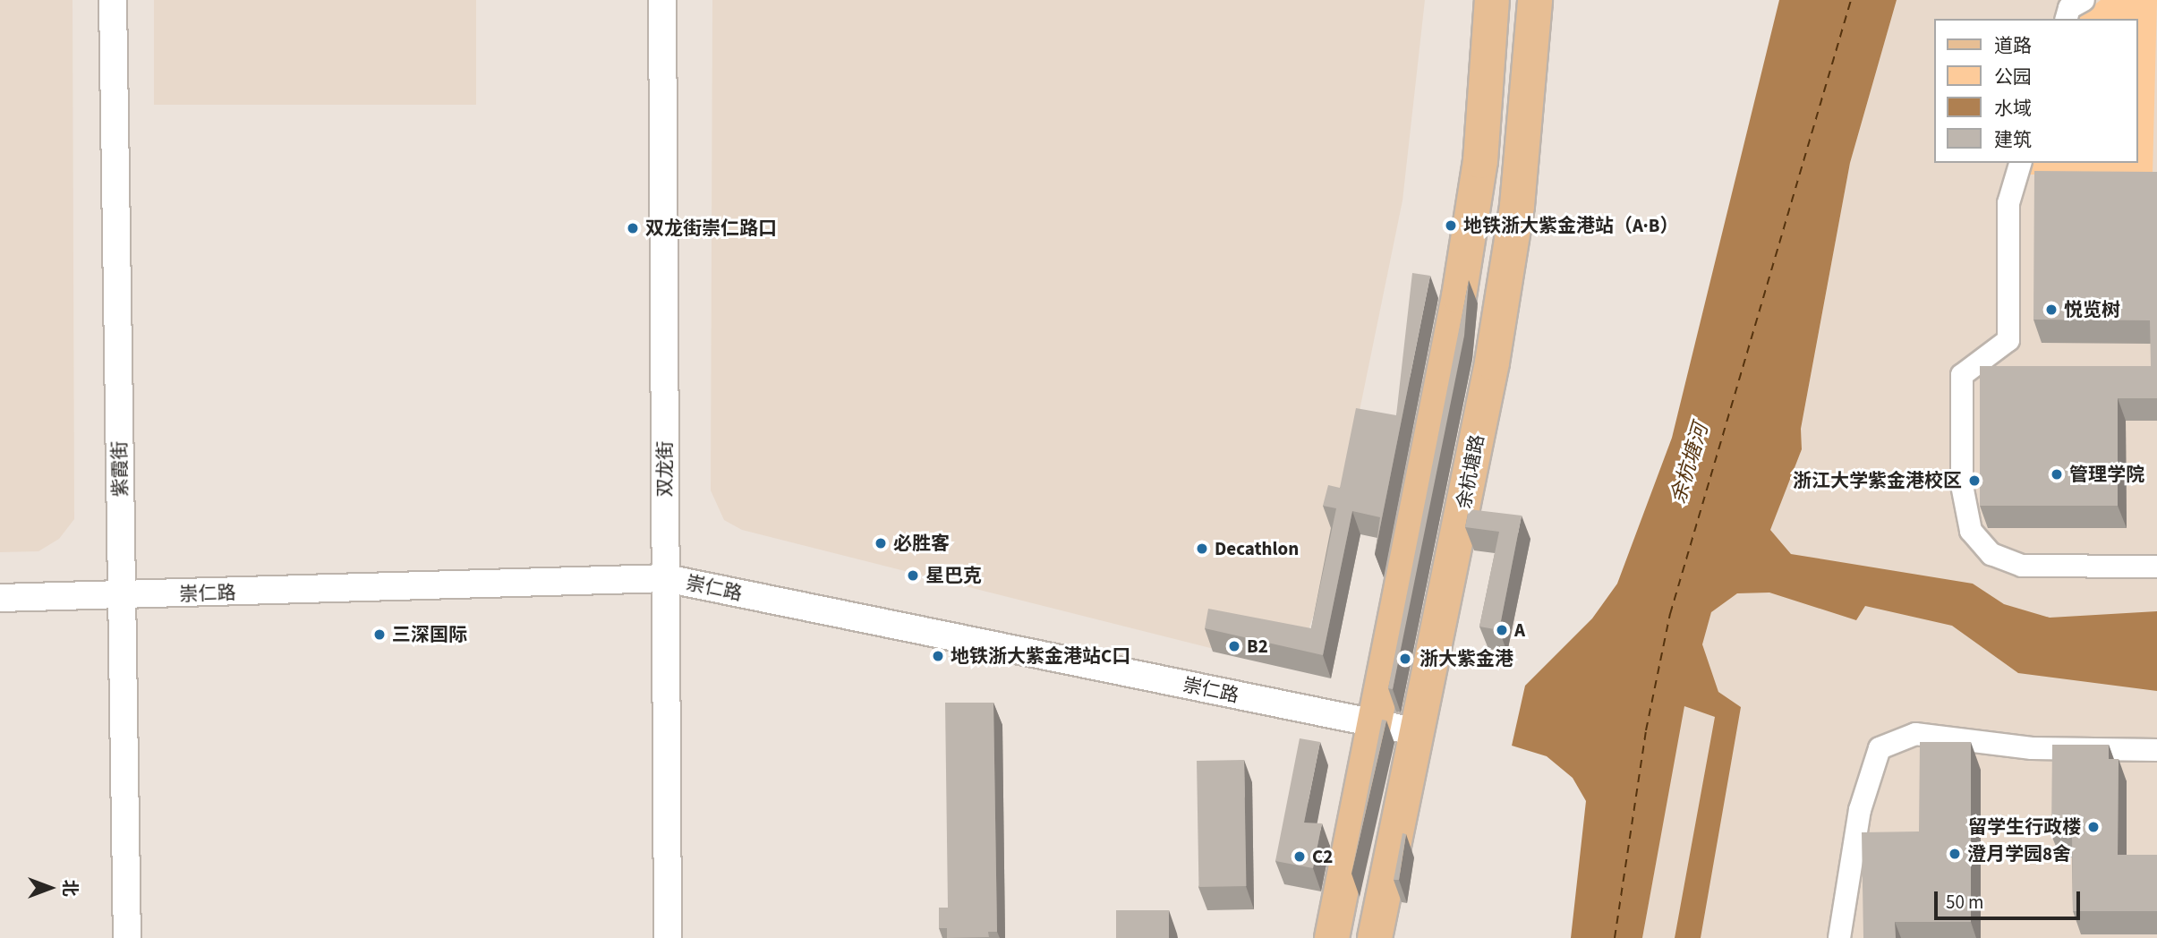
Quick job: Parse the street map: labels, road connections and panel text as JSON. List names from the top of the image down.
{
  "streets": {
    "main road": ["余杭塘路"],
    "street": ["紫霞街", "双龙街", "崇仁路"]
  },
  "crossings": [
    ["紫霞街", "崇仁路"],
    ["双龙街", "崇仁路"],
    ["余杭塘路", "崇仁路"]
  ],
  "water": ["余杭塘河"],
  "places": [
    "地铁浙大紫金港站（A·B）",
    "双龙街崇仁路口",
    "悦览树",
    "管理学院",
    "浙江大学紫金港校区",
    "必胜客",
    "Decathlon",
    "星巴克",
    "A",
    "三深国际",
    "B2",
    "地铁浙大紫金港站C口",
    "浙大紫金港",
    "留学生行政楼",
    "澄月学园8舍",
    "C2"
  ],
  "legend": [
    "道路",
    "公园",
    "水域",
    "建筑"
  ],
  "scale_bar": "50 m",
  "north": "right"
}
